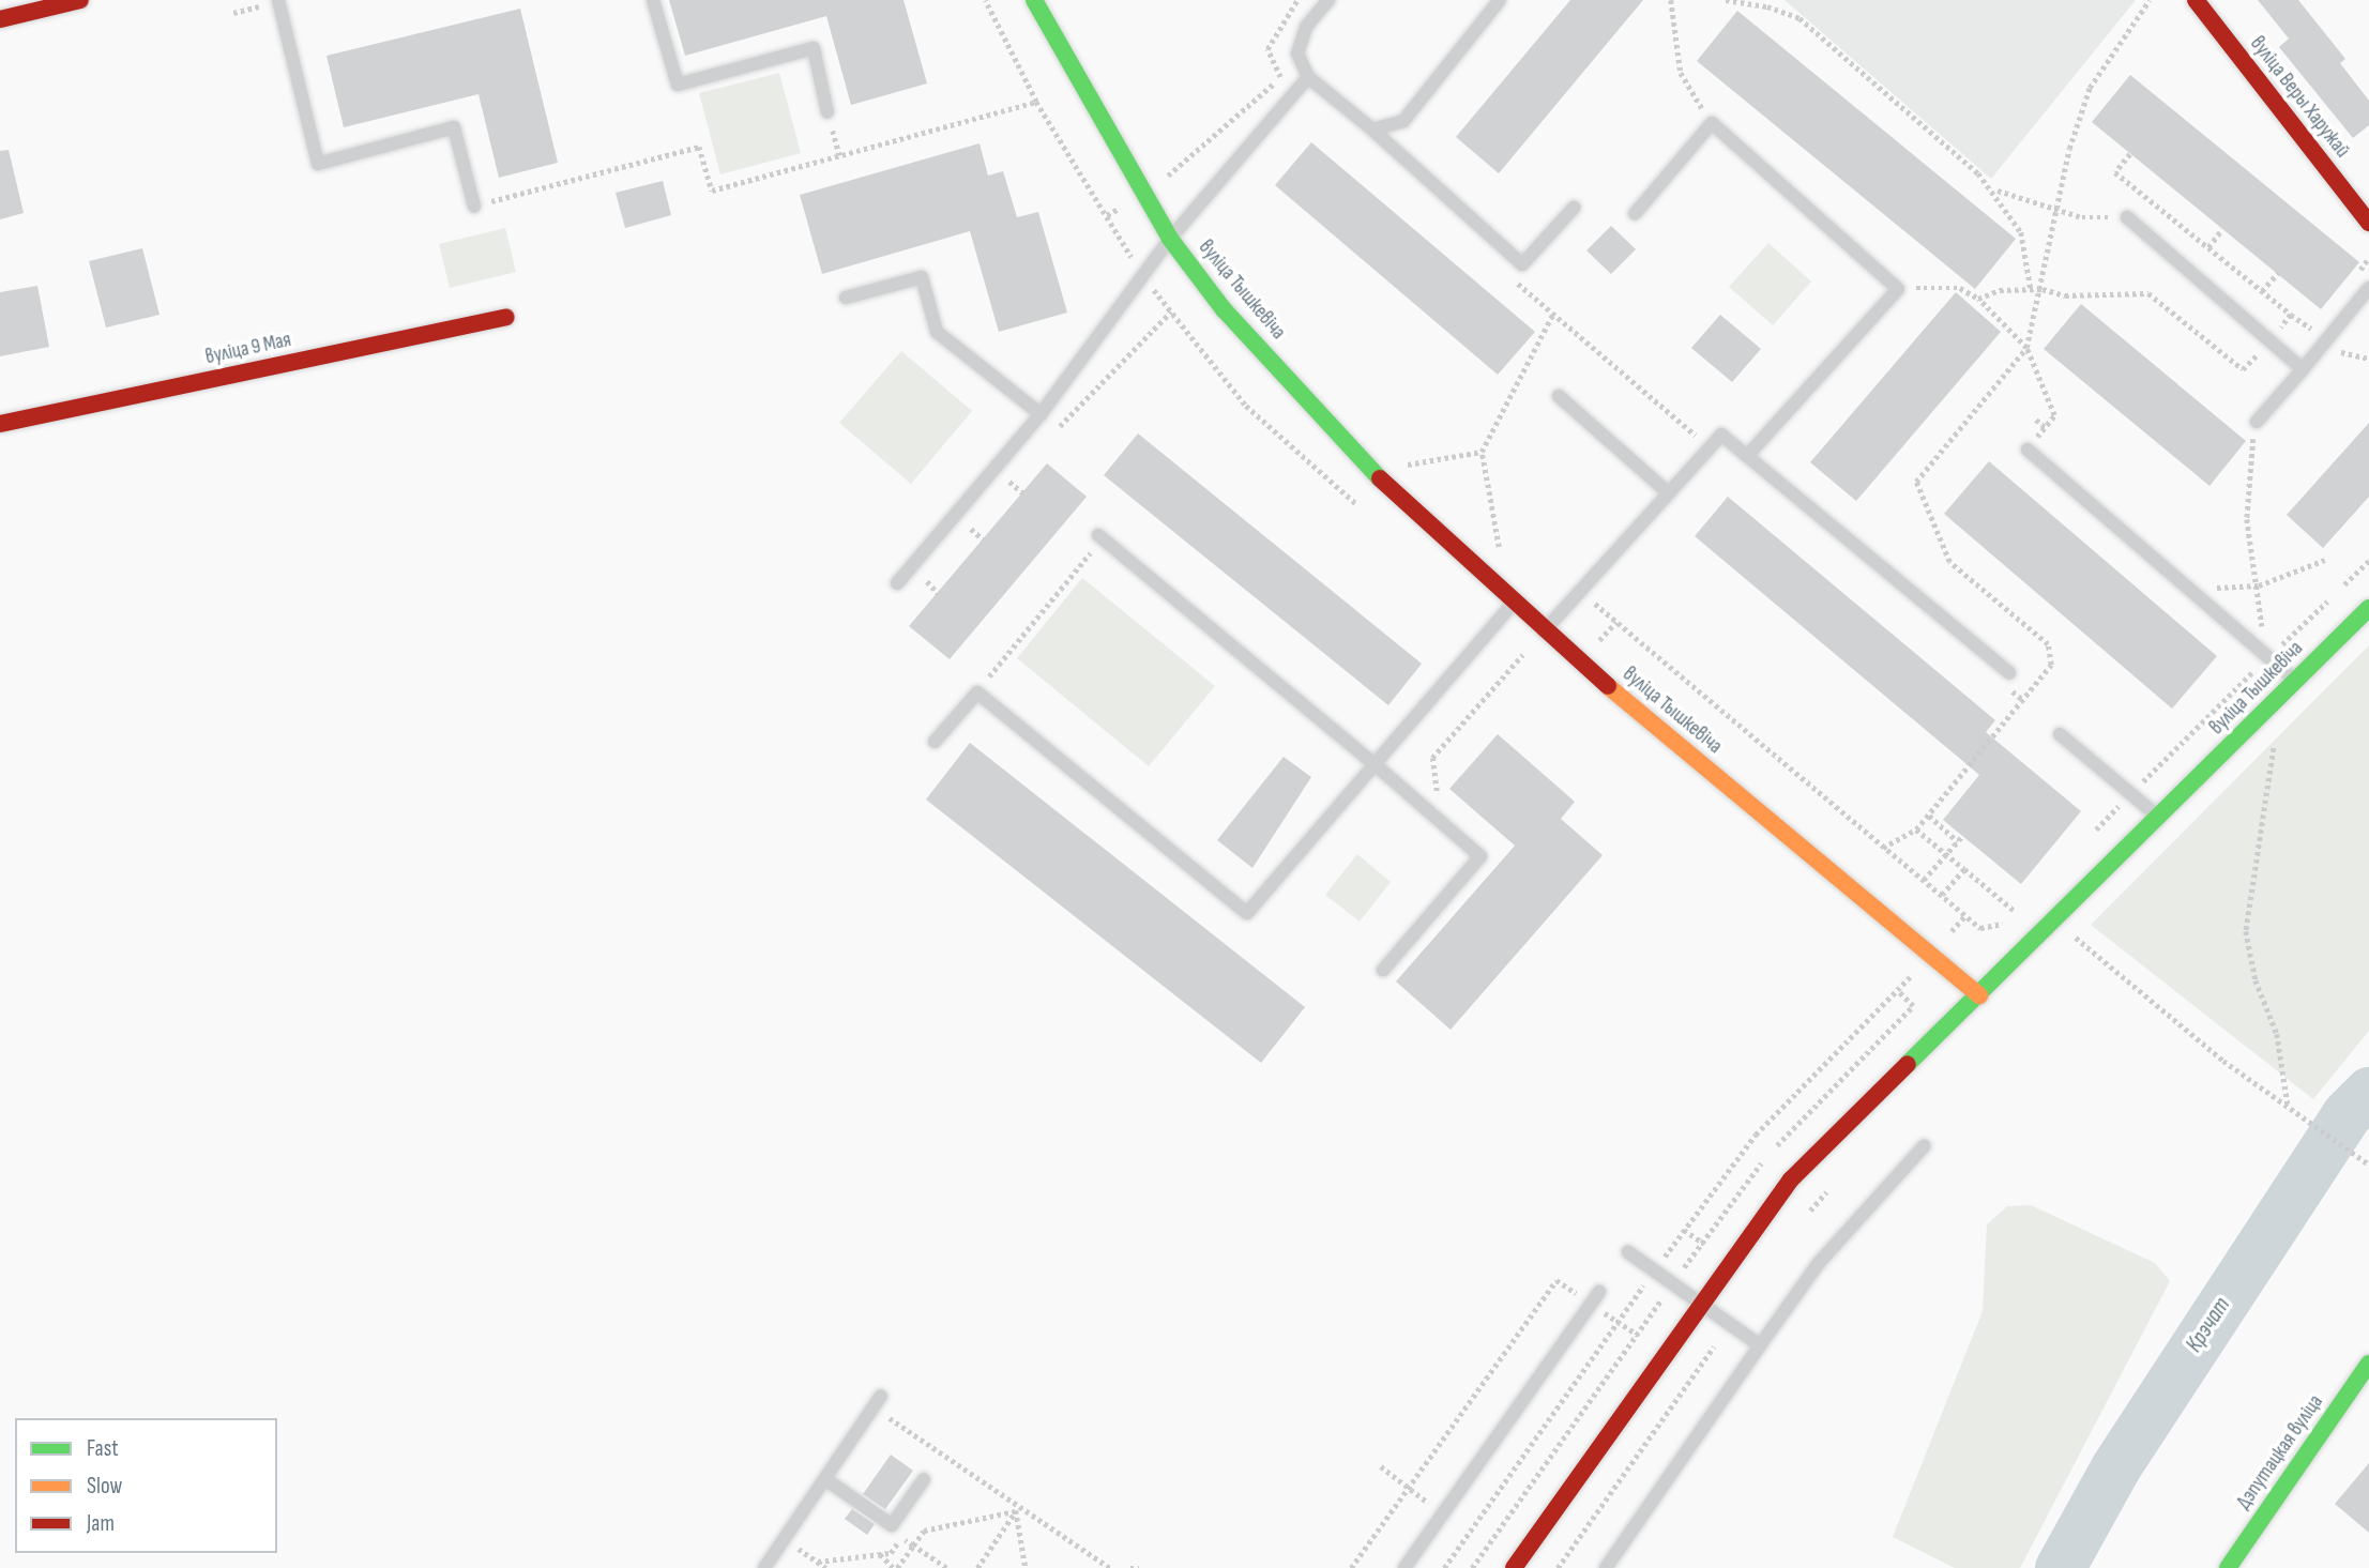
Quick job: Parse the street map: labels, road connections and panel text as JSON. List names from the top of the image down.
{
  "streets": {
    "street": [
      "вуліца Веры Харужай",
      "вуліца Тышкевіча",
      "вуліца 9 Мая",
      "Дэпутацкая вуліца"
    ]
  },
  "water": ["Крэчат"],
  "legend": ["Fast", "Slow", "Jam"]
}
